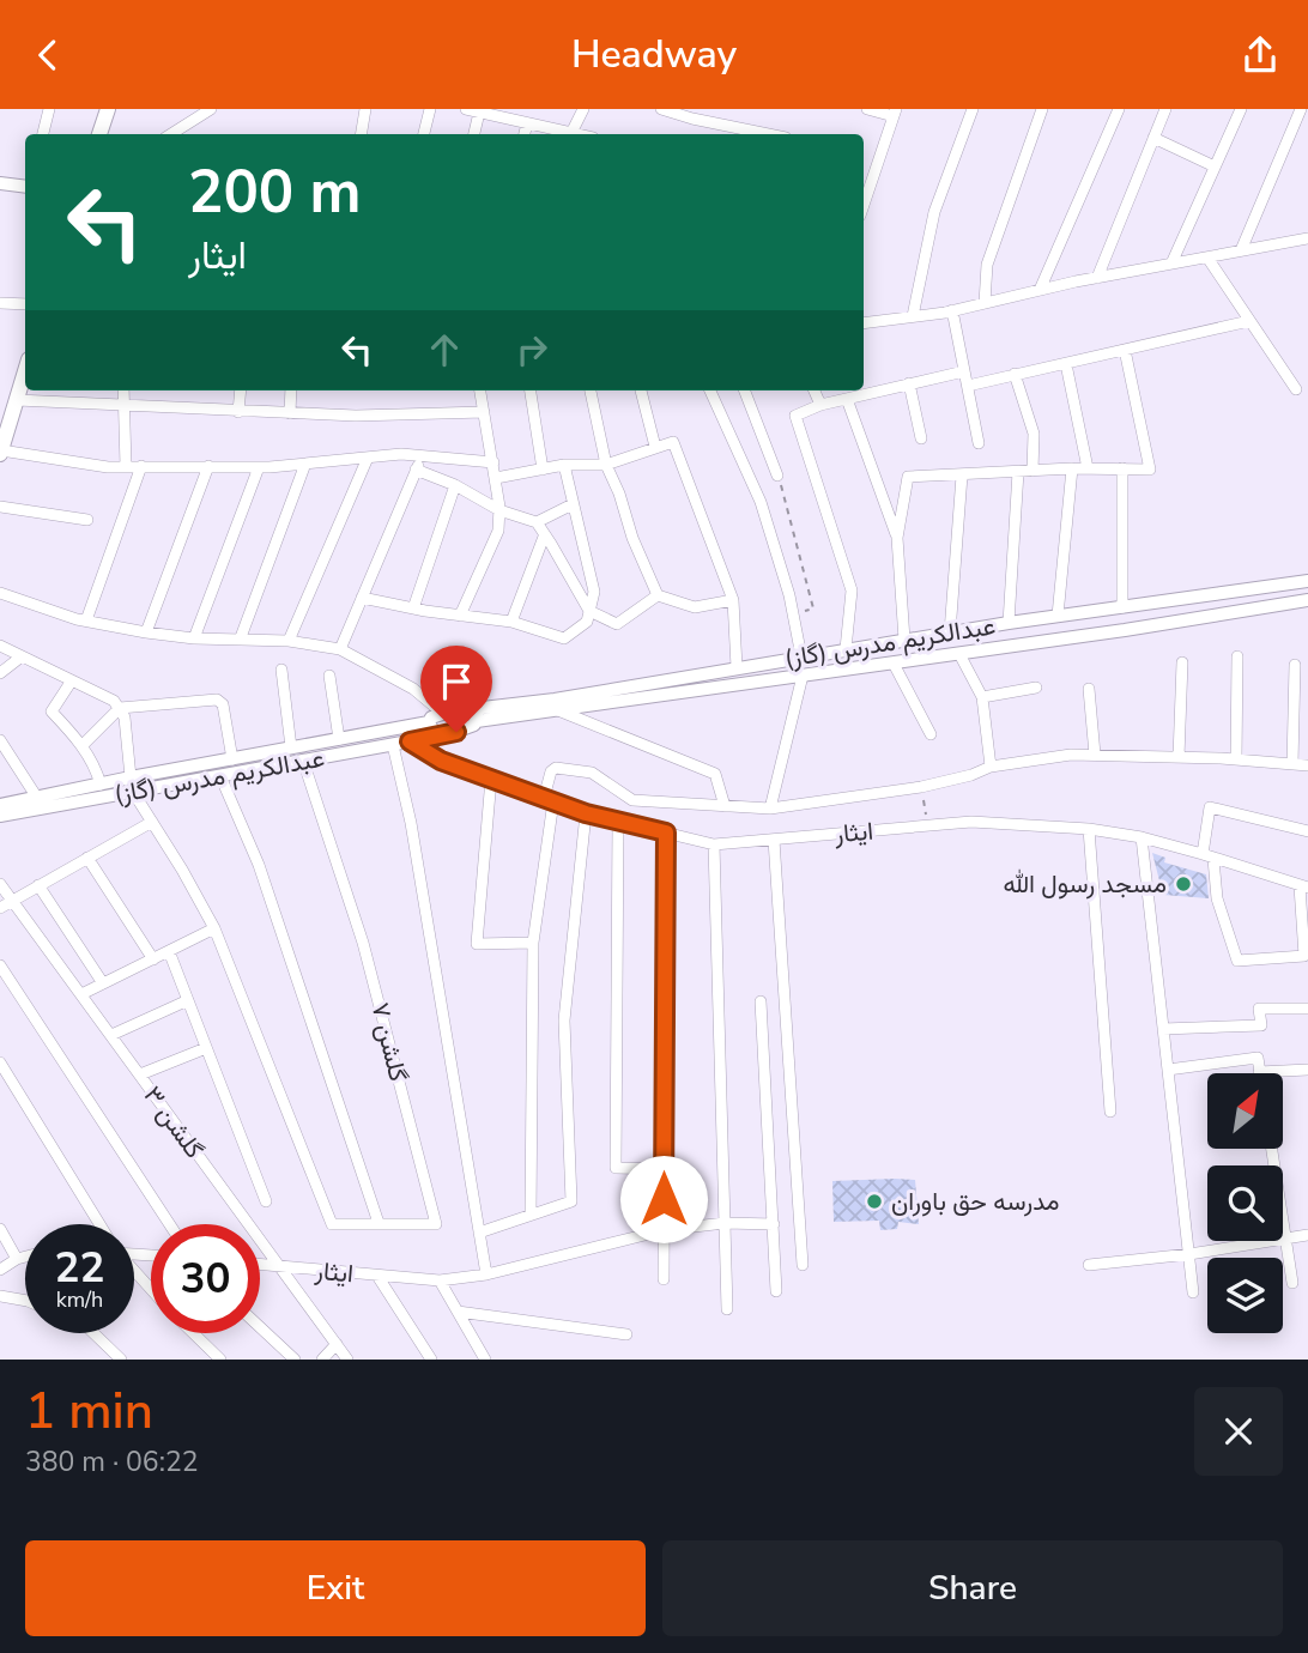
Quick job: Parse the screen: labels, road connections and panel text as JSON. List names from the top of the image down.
{
  "streets": {
    "street": [
      "عبدالکریم مدرس (گاز)",
      "ایثار",
      "گلشن ۷",
      "گلشن ۳"
    ]
  },
  "crossings": [
    ["عبدالکریم مدرس (گاز)", "ایثار"],
    ["عبدالکریم مدرس (گاز)", "گلشن ۷"],
    ["ایثار", "گلشن ۳"]
  ],
  "places": ["مسجد رسول الله", "مدرسه حق باوران"],
  "north": "top right",
  "page": {
    "header": "Headway",
    "turn": ["200 m", "ایثار"],
    "speed": "22 km/h",
    "limit": "30",
    "heading": ["1 min", "380 m · 06:22"],
    "buttons": ["Exit", "Share"]
  }
}
